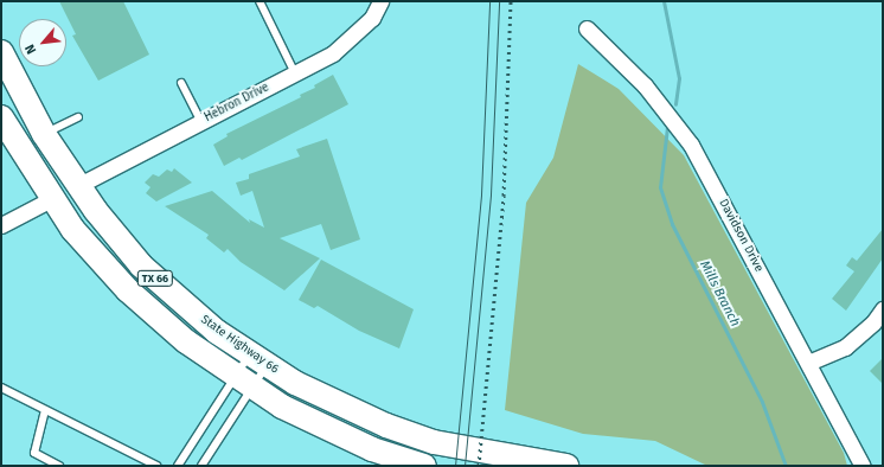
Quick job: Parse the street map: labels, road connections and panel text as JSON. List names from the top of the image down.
{
  "streets": {
    "main road": ["TX 66", "State Highway 66"],
    "street": ["Hebron Drive", "Davidson Drive"]
  },
  "crossings": [
    ["Hebron Drive", "State Highway 66"]
  ],
  "water": ["Mills Branch"],
  "north": "bottom left"
}
